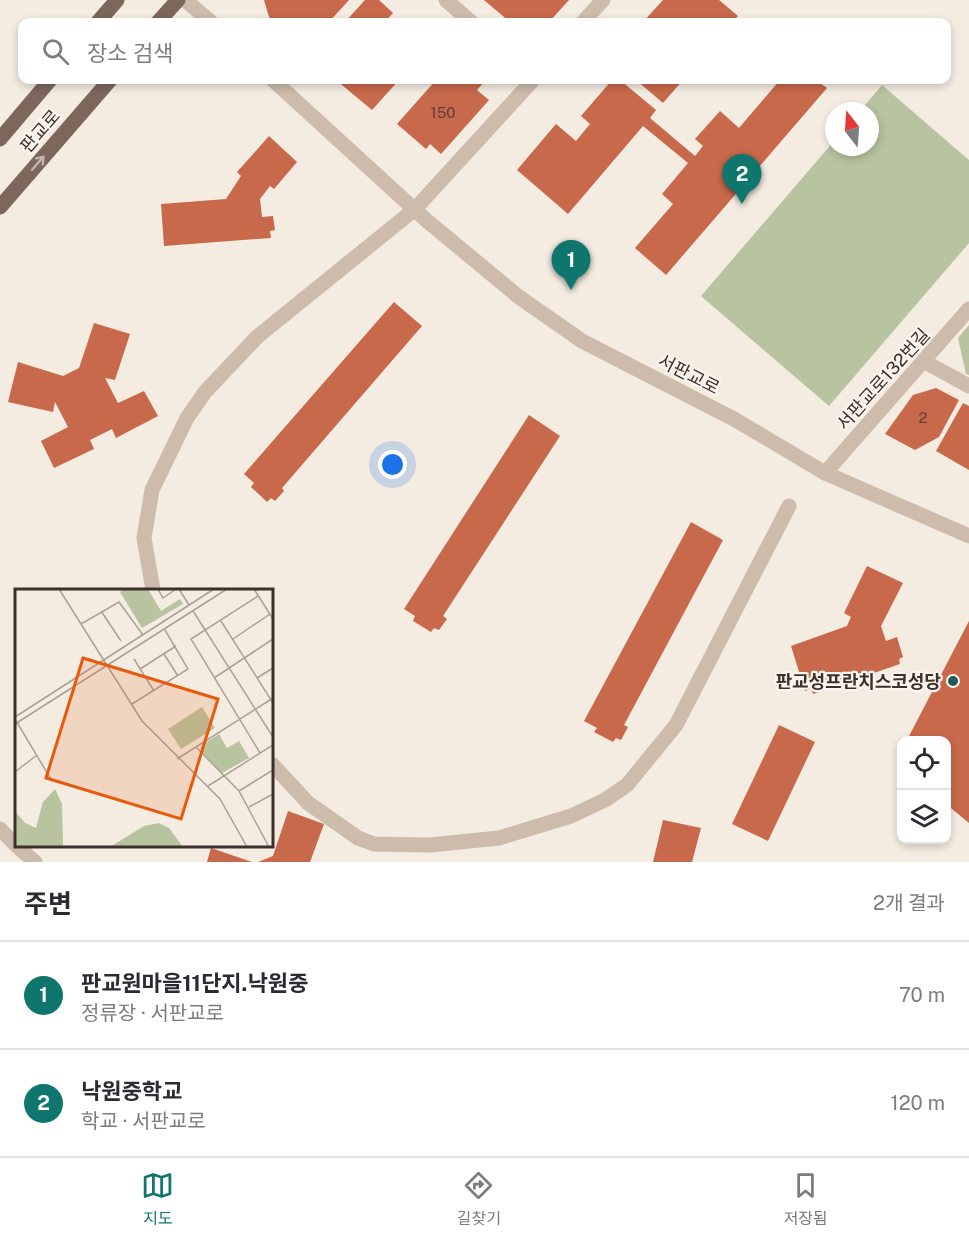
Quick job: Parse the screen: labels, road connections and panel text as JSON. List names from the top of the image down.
{
  "streets": {
    "main road": ["판교로"],
    "street": ["서판교로", "서판교로132번길"]
  },
  "crossings": [
    ["서판교로", "서판교로132번길"]
  ],
  "places": ["판교성프란치스코성당"],
  "house_numbers": ["150", "2"],
  "north": "top",
  "page": {
    "search": "장소 검색",
    "pins": ["2", "1"],
    "heading": ["주변", "2개 결과"],
    "list": [
      {
        "mark": "1",
        "name": "판교원마을11단지.낙원중",
        "note": "정류장 · 서판교로",
        "value": "70 m"
      },
      {
        "mark": "2",
        "name": "낙원중학교",
        "note": "학교 · 서판교로",
        "value": "120 m"
      }
    ],
    "nav": ["지도", "길찾기", "저장됨"]
  }
}
